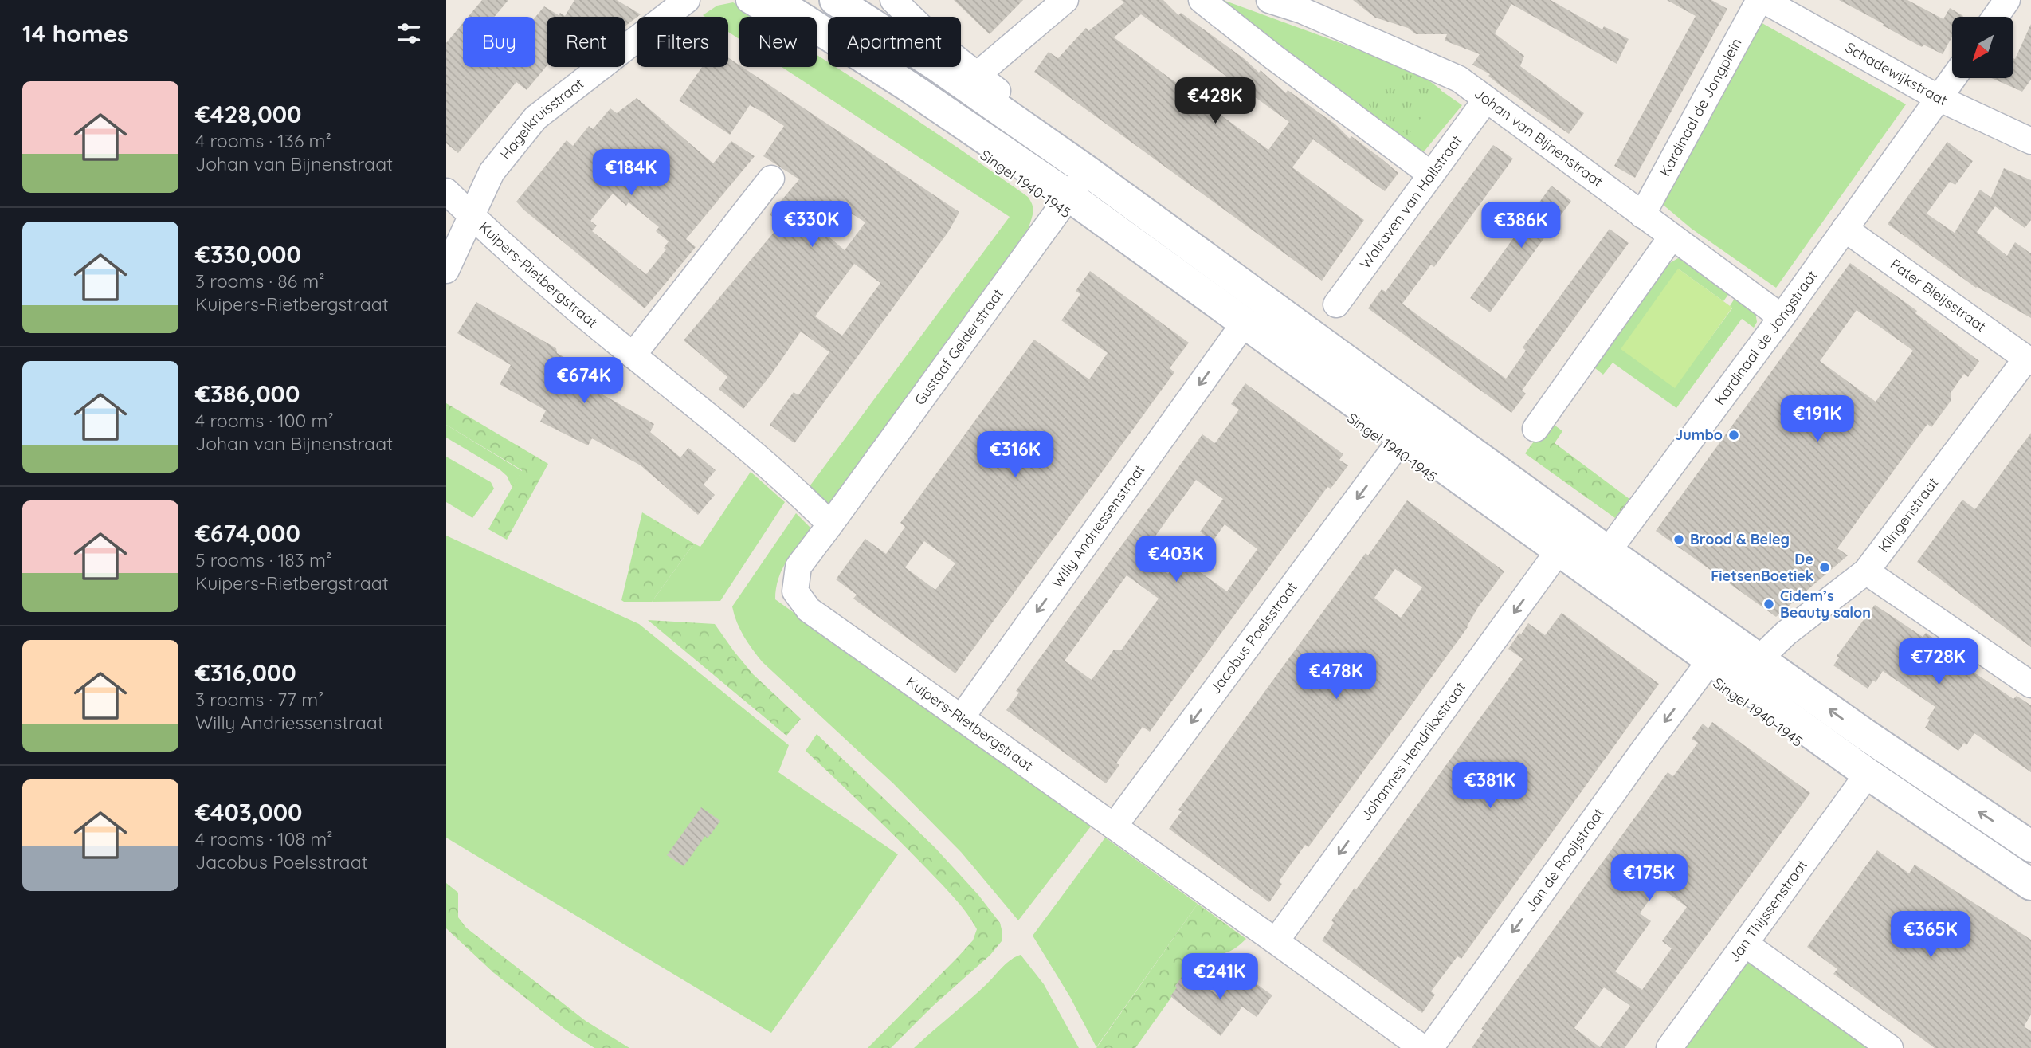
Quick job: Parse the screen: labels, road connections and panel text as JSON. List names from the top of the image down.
{
  "streets": {
    "main road": ["Singel 1940-1945"],
    "street": [
      "Schadewijkstraat",
      "Kardinaal de Jongplein",
      "Hagelkruisstraat",
      "Johan van Bijnenstraat",
      "Walraven van Hallstraat",
      "Kuipers-Rietbergstraat",
      "Pater Bleijsstraat",
      "Kardinaal de Jongstraat",
      "Gustaaf Gelderstraat",
      "Klingenstraat",
      "Willy Andriessenstraat",
      "Jacobus Poelsstraat",
      "Johannes Hendrikxstraat",
      "Jan de Rooijstraat",
      "Jan Thijssenstraat"
    ]
  },
  "crossings": [
    ["Schadewijkstraat", "Kardinaal de Jongplein"],
    ["Schadewijkstraat", "Kardinaal de Jongstraat"],
    ["Kardinaal de Jongplein", "Johan van Bijnenstraat"],
    ["Hagelkruisstraat", "Kuipers-Rietbergstraat"],
    ["Johan van Bijnenstraat", "Walraven van Hallstraat"],
    ["Johan van Bijnenstraat", "Kardinaal de Jongstraat"],
    ["Singel 1940-1945", "Kardinaal de Jongstraat"],
    ["Singel 1940-1945", "Gustaaf Gelderstraat"],
    ["Singel 1940-1945", "Klingenstraat"],
    ["Singel 1940-1945", "Willy Andriessenstraat"],
    ["Singel 1940-1945", "Jacobus Poelsstraat"],
    ["Singel 1940-1945", "Johannes Hendrikxstraat"],
    ["Singel 1940-1945", "Jan de Rooijstraat"],
    ["Singel 1940-1945", "Jan Thijssenstraat"],
    ["Kuipers-Rietbergstraat", "Gustaaf Gelderstraat"],
    ["Kuipers-Rietbergstraat", "Willy Andriessenstraat"],
    ["Kuipers-Rietbergstraat", "Jacobus Poelsstraat"],
    ["Kuipers-Rietbergstraat", "Johannes Hendrikxstraat"],
    ["Pater Bleijsstraat", "Kardinaal de Jongstraat"],
    ["Pater Bleijsstraat", "Klingenstraat"]
  ],
  "one_way": [
    "Willy Andriessenstraat",
    "Jacobus Poelsstraat",
    "Johannes Hendrikxstraat",
    "Jan de Rooijstraat"
  ],
  "places": [
    "Jumbo",
    "Brood & Beleg",
    "De FietsenBoetiek",
    "Cidem’s Beauty salon"
  ],
  "north": "bottom left",
  "page": {
    "heading": "14 homes",
    "chip": [
      "Buy",
      "Rent",
      "Filters",
      "New",
      "Apartment"
    ],
    "list": [
      {
        "name": "€428,000",
        "note": "4 rooms · 136 m² · Johan van Bijnenstraat"
      },
      {
        "name": "€330,000",
        "note": "3 rooms · 86 m² · Kuipers-Rietbergstraat"
      },
      {
        "name": "€386,000",
        "note": "4 rooms · 100 m² · Johan van Bijnenstraat"
      },
      {
        "name": "€674,000",
        "note": "5 rooms · 183 m² · Kuipers-Rietbergstraat"
      },
      {
        "name": "€316,000",
        "note": "3 rooms · 77 m² · Willy Andriessenstraat"
      },
      {
        "name": "€403,000",
        "note": "4 rooms · 108 m² · Jacobus Poelsstraat"
      }
    ],
    "price": [
      "€428K",
      "€184K",
      "€330K",
      "€386K",
      "€674K",
      "€191K",
      "€316K",
      "€403K",
      "€728K",
      "€478K",
      "€381K",
      "€175K",
      "€365K",
      "€241K"
    ]
  }
}
